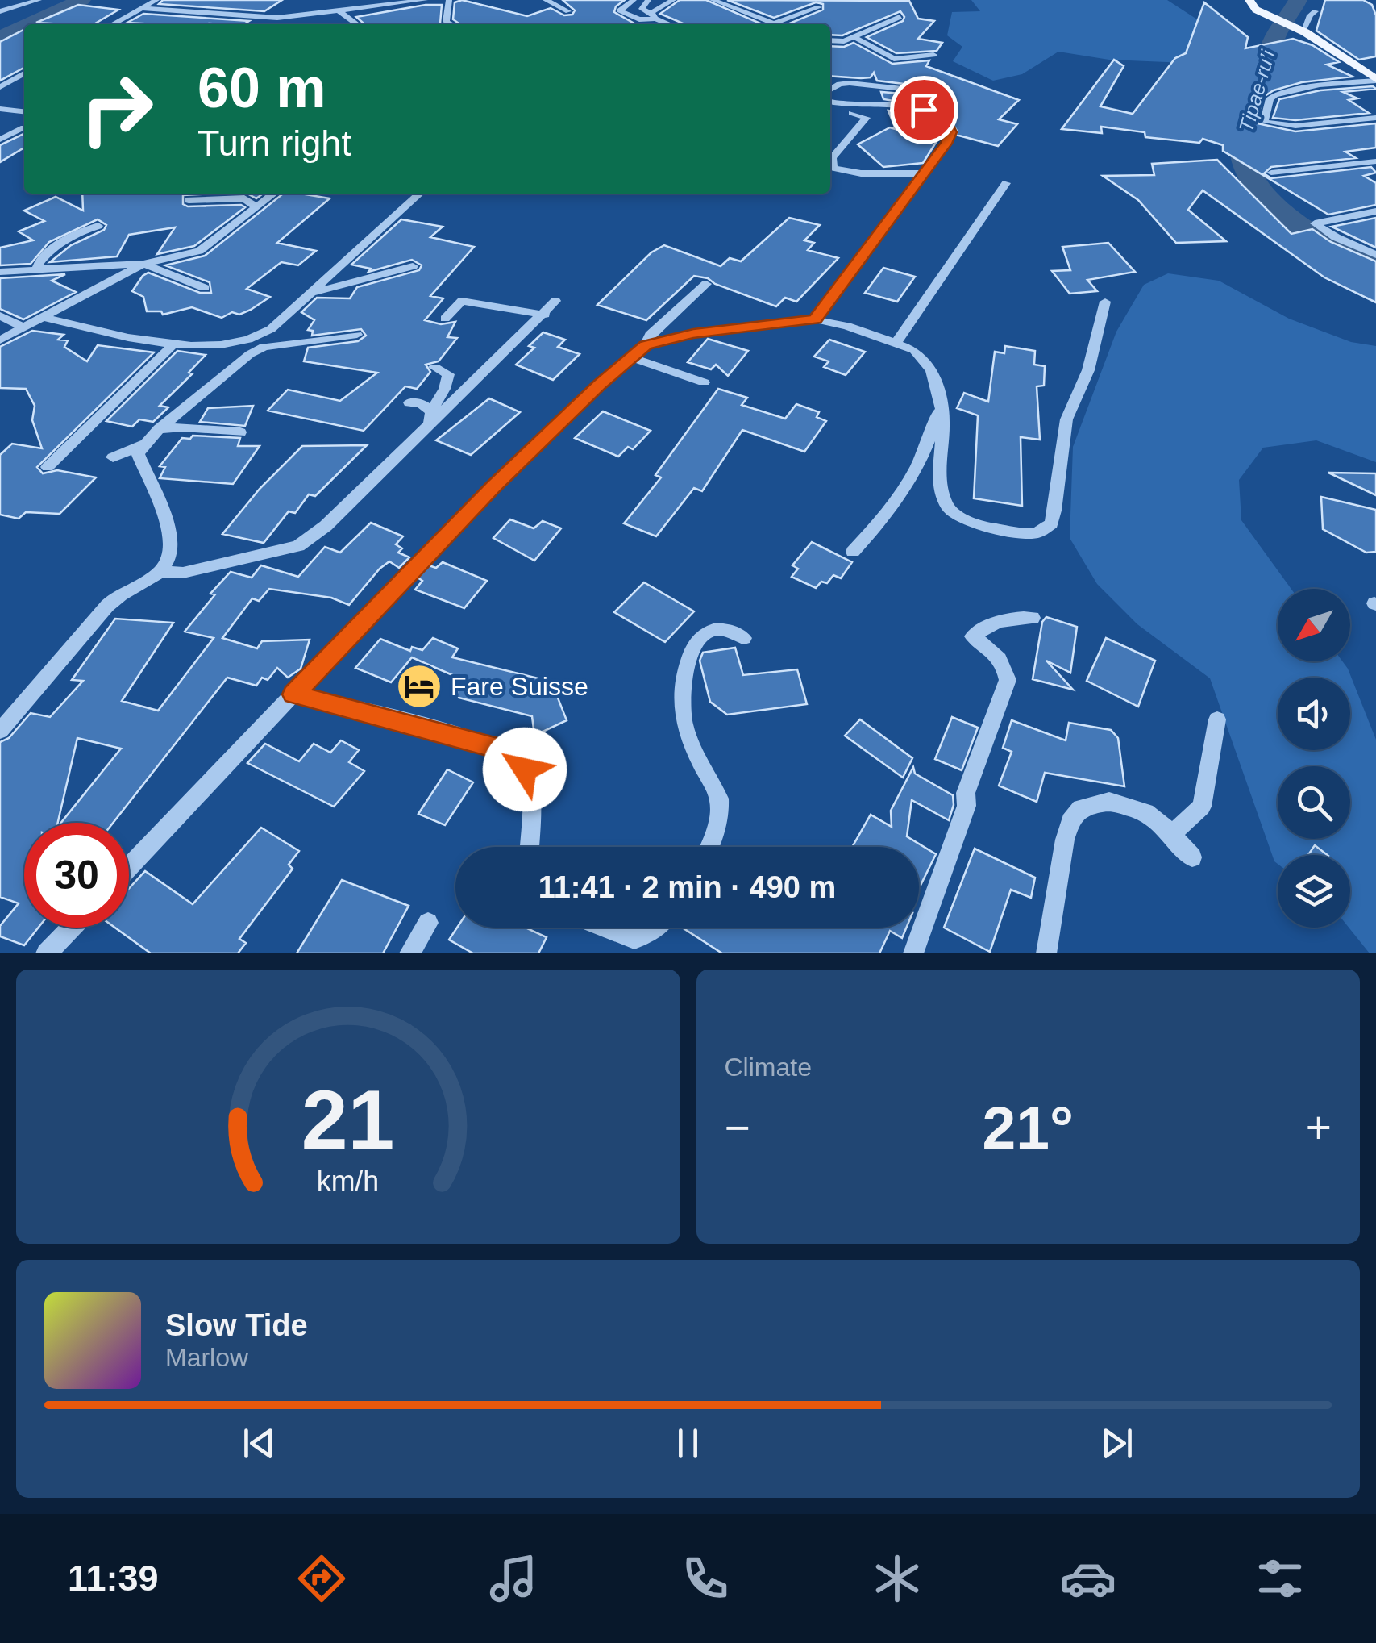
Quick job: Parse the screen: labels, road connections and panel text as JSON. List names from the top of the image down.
{
  "water": ["Tipae-ru’i"],
  "places": {
    "hotel": ["Fare Suisse"]
  },
  "north": "bottom left",
  "page": {
    "turn": ["60 m", "Turn right"],
    "limit": "30",
    "trip": "11:41 · 2 min · 490 m",
    "tile": "Climate",
    "heat": ["−", "21°", "+"],
    "song": ["Slow Tide", "Marlow"],
    "tabs": "11:39",
    "gauge": ["21", "km/h"]
  }
}
